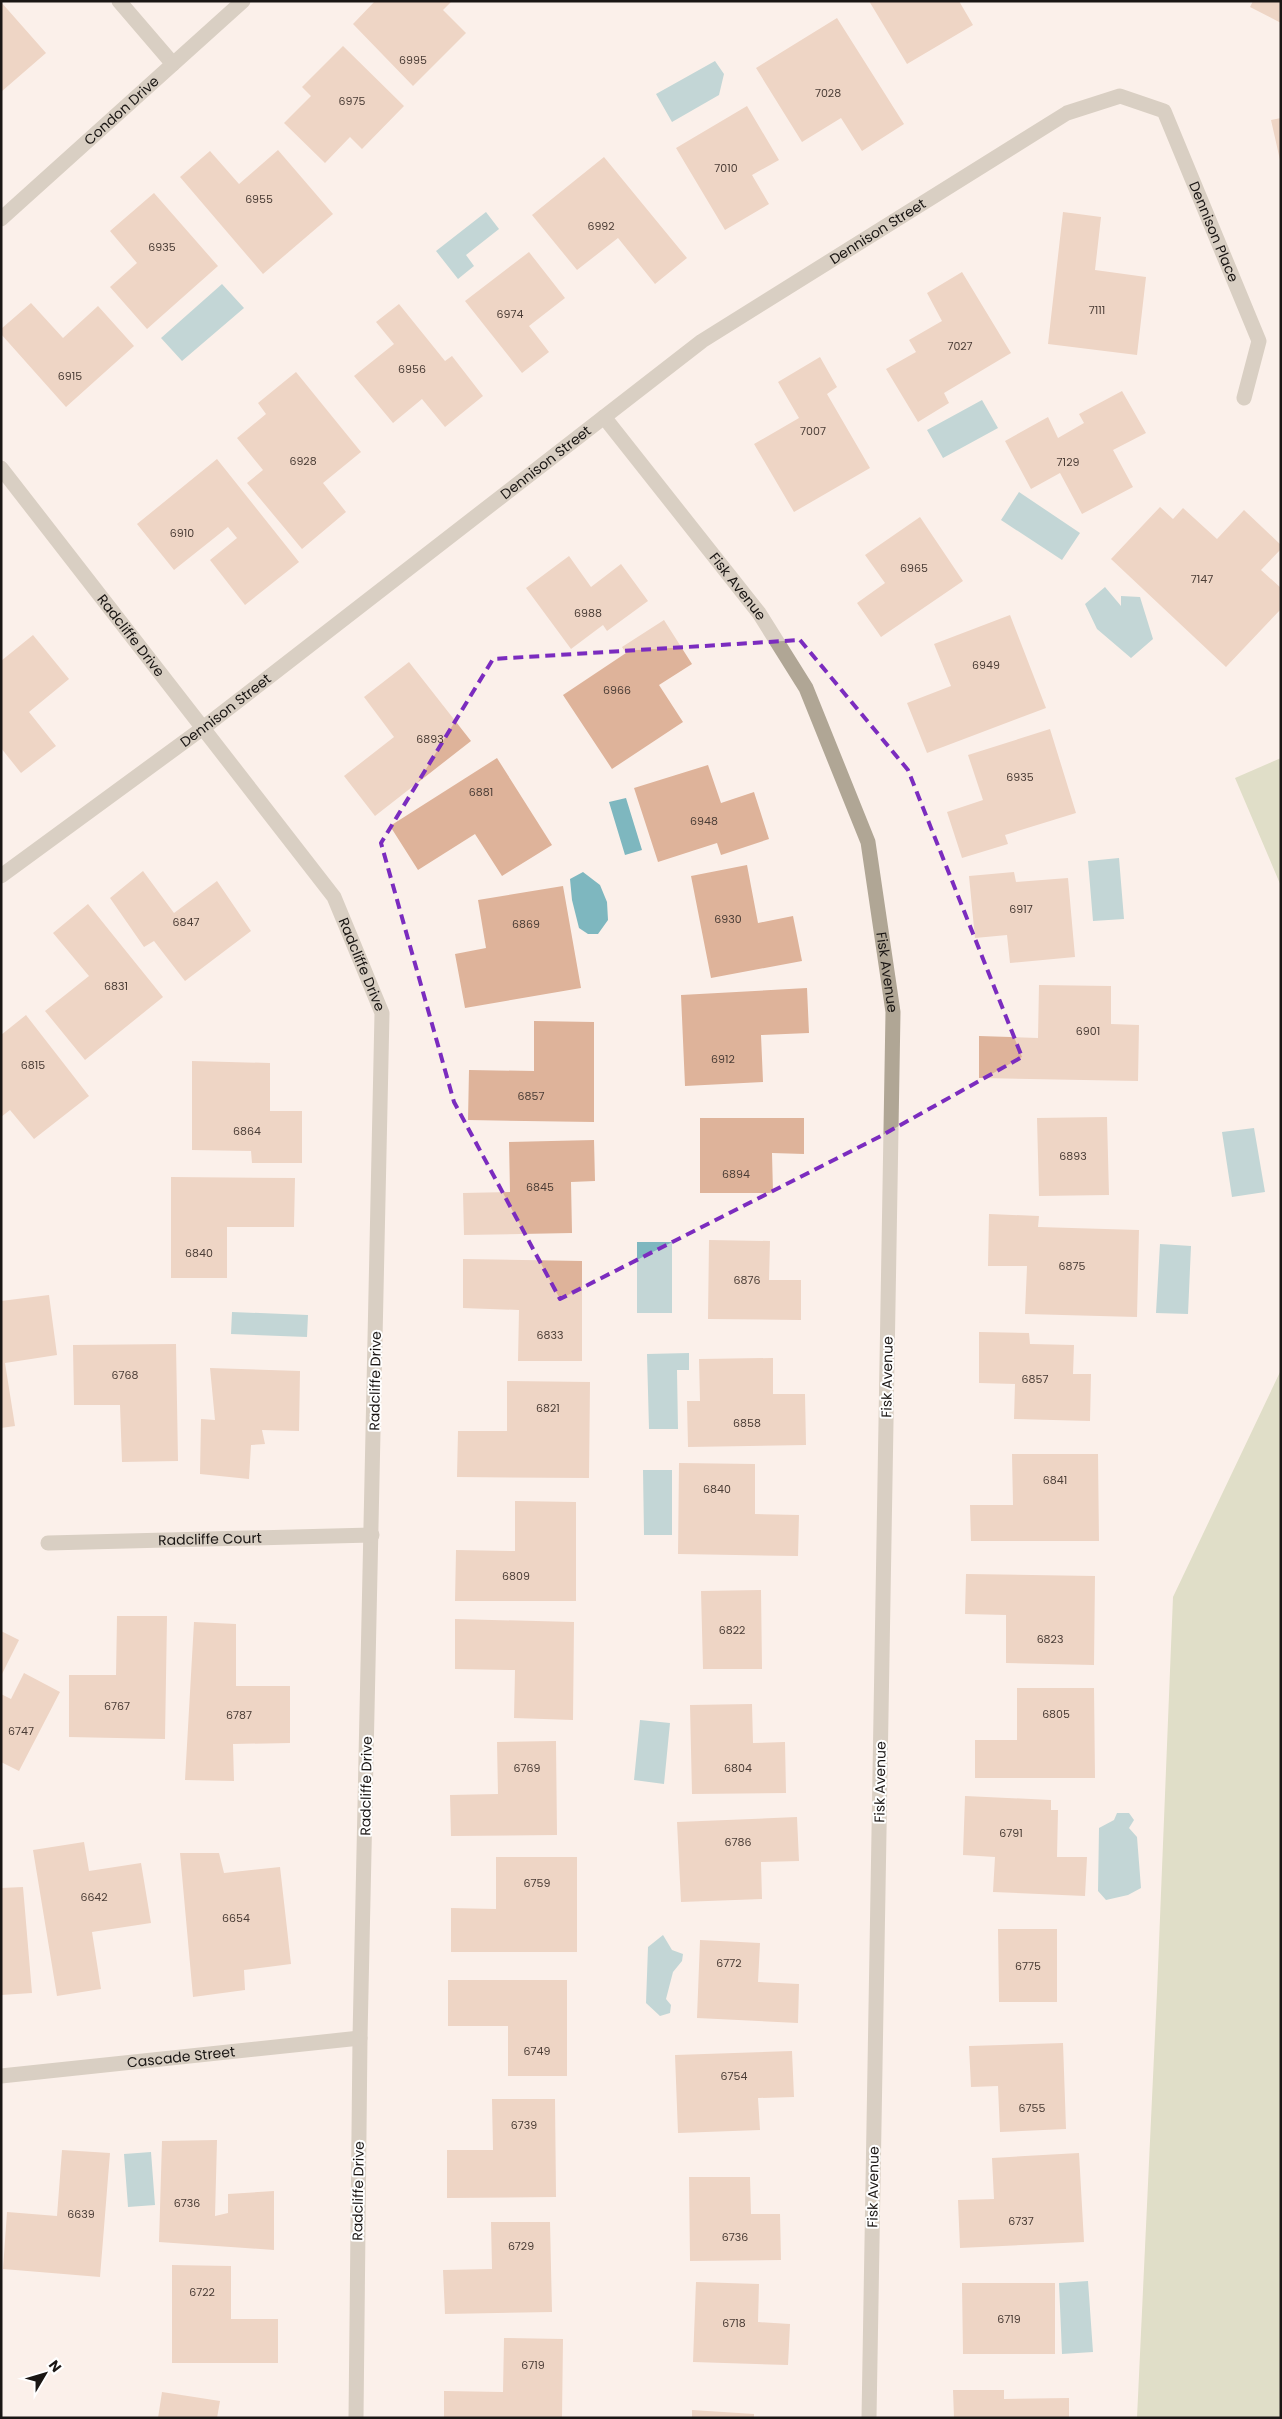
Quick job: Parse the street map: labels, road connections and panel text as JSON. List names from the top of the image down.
{
  "streets": {
    "street": [
      "Condon Drive",
      "Dennison Street",
      "Dennison Place",
      "Fisk Avenue",
      "Radcliffe Drive",
      "Radcliffe Court",
      "Cascade Street"
    ]
  },
  "crossings": [
    ["Dennison Street", "Dennison Place"],
    ["Dennison Street", "Fisk Avenue"],
    ["Dennison Street", "Radcliffe Drive"],
    ["Radcliffe Drive", "Radcliffe Court"],
    ["Radcliffe Drive", "Cascade Street"]
  ],
  "house_numbers": [
    "6995",
    "7028",
    "6975",
    "7010",
    "6955",
    "6992",
    "6935",
    "7111",
    "6974",
    "7027",
    "6956",
    "6915",
    "7007",
    "6928",
    "7129",
    "6910",
    "6965",
    "7147",
    "6988",
    "6949",
    "6966",
    "6893",
    "6935",
    "6881",
    "6948",
    "6917",
    "6930",
    "6847",
    "6869",
    "6831",
    "6901",
    "6912",
    "6815",
    "6857",
    "6864",
    "6893",
    "6894",
    "6845",
    "6840",
    "6875",
    "6876",
    "6833",
    "6768",
    "6857",
    "6821",
    "6858",
    "6841",
    "6840",
    "6809",
    "6822",
    "6823",
    "6767",
    "6805",
    "6787",
    "6747",
    "6769",
    "6804",
    "6791",
    "6786",
    "6759",
    "6642",
    "6654",
    "6772",
    "6775",
    "6749",
    "6754",
    "6755",
    "6739",
    "6736",
    "6639",
    "6737",
    "6736",
    "6729",
    "6722",
    "6719",
    "6718",
    "6719"
  ],
  "north": "top right"
}
